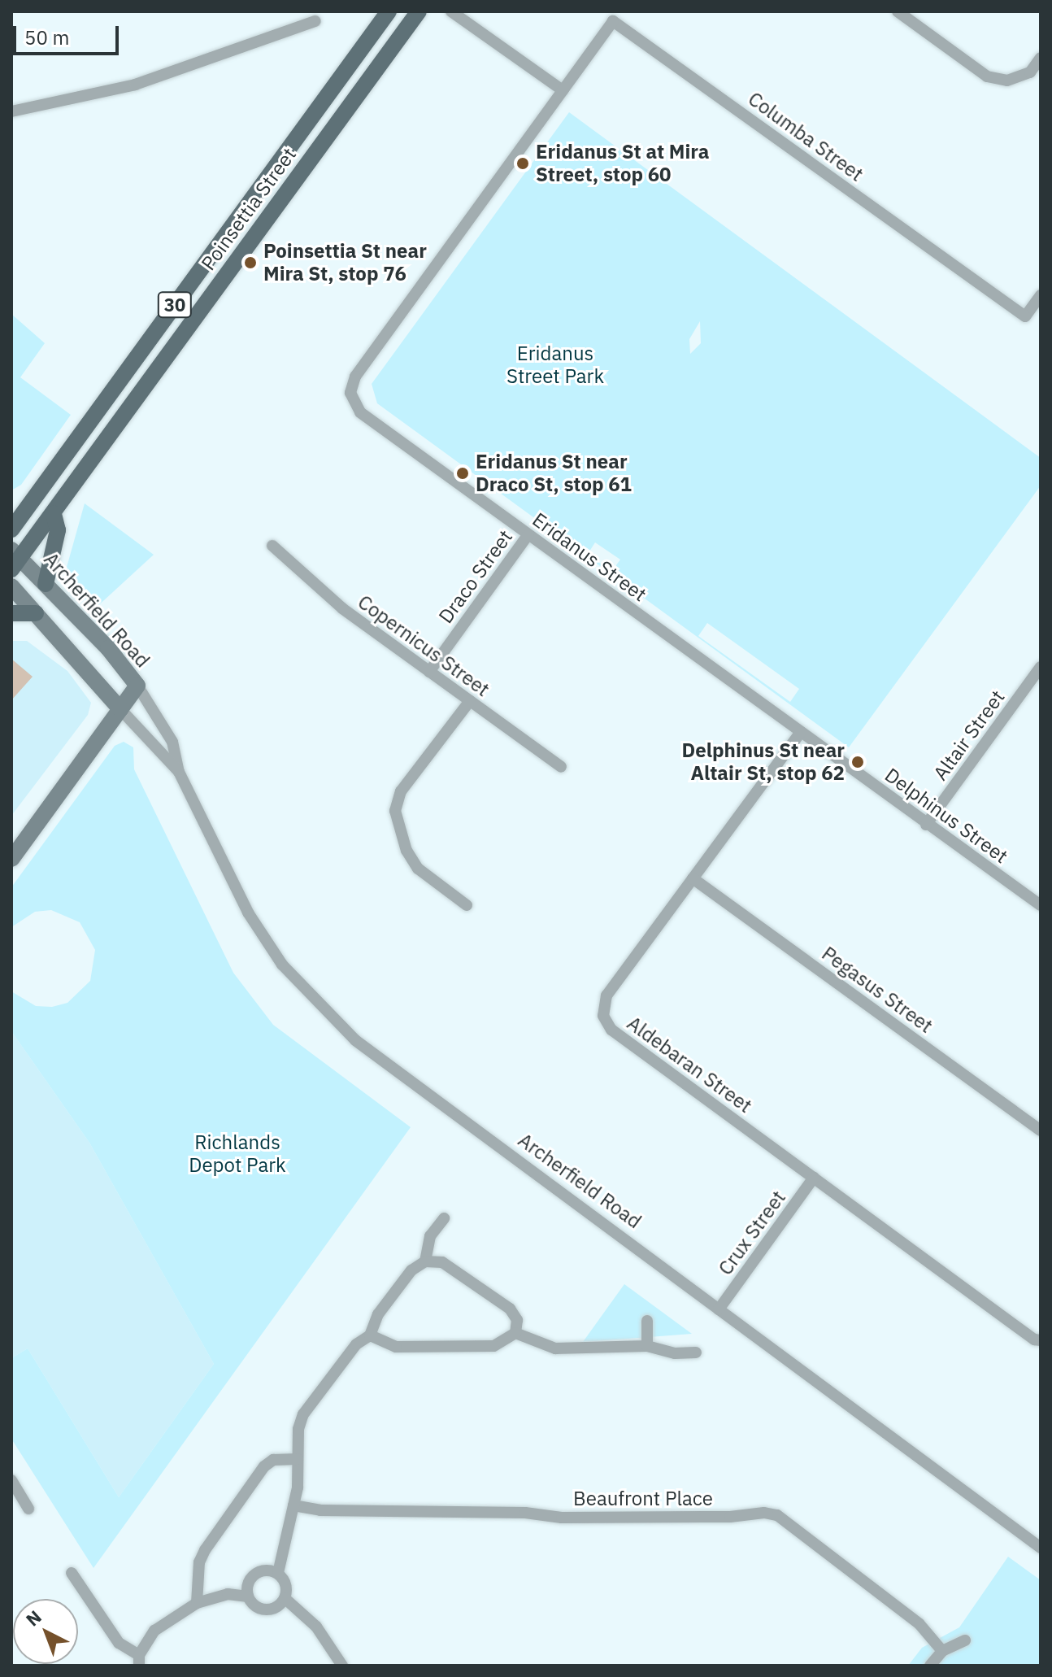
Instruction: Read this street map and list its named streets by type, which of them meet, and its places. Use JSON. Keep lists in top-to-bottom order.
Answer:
{
  "streets": {
    "main road": ["Poinsettia Street", "30"],
    "street": [
      "Columba Street",
      "Eridanus Street",
      "Draco Street",
      "Archerfield Road",
      "Copernicus Street",
      "Altair Street",
      "Delphinus Street",
      "Pegasus Street",
      "Aldebaran Street",
      "Crux Street",
      "Beaufront Place"
    ]
  },
  "crossings": [
    ["Columba Street", "Eridanus Street"],
    ["Poinsettia Street", "Archerfield Road"],
    ["Eridanus Street", "Draco Street"],
    ["Eridanus Street", "Delphinus Street"],
    ["Eridanus Street", "Aldebaran Street"],
    ["Draco Street", "Copernicus Street"],
    ["Archerfield Road", "Crux Street"],
    ["Altair Street", "Delphinus Street"],
    ["Delphinus Street", "Aldebaran Street"],
    ["Pegasus Street", "Aldebaran Street"],
    ["Aldebaran Street", "Crux Street"]
  ],
  "parks": ["Eridanus Street Park", "Richlands Depot Park"],
  "places": [
    "Eridanus St at Mira Street, stop 60",
    "Poinsettia St near Mira St, stop 76",
    "Eridanus St near Draco St, stop 61",
    "Delphinus St near Altair St, stop 62"
  ],
  "scale_bar": "50 m",
  "north": "top left"
}
